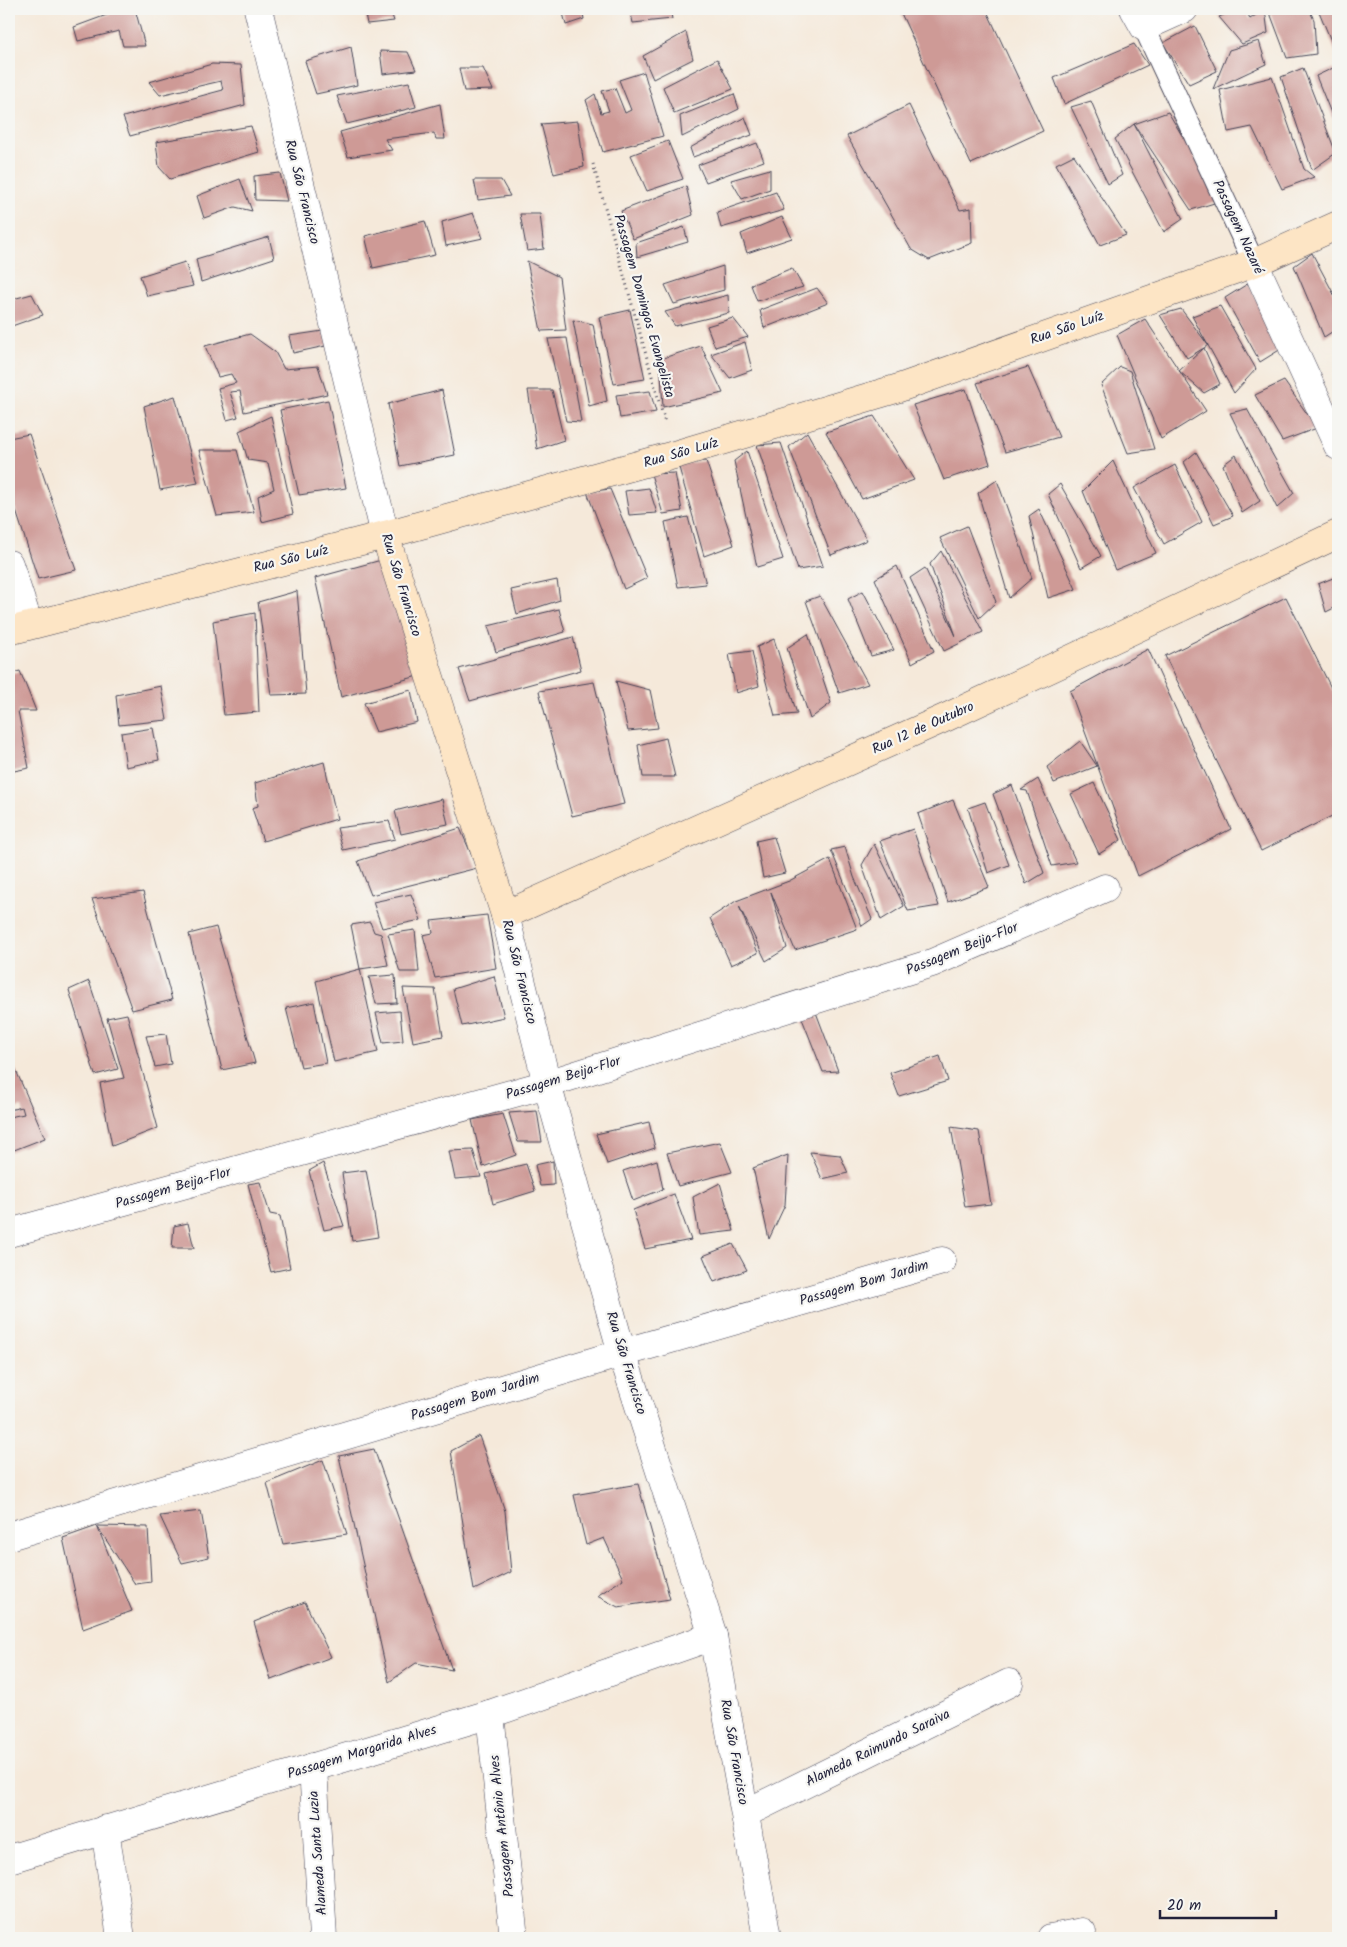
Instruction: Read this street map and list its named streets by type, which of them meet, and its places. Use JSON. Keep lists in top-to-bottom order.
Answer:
{
  "streets": {
    "main road": ["Rua São Francisco", "Rua São Luíz", "Rua 12 de Outubro"],
    "street": [
      "Passagem Nazaré",
      "Passagem Beija-Flor",
      "Passagem Bom Jardim",
      "Alameda Raimundo Saraiva",
      "Passagem Margarida Alves",
      "Passagem Antônio Alves",
      "Alameda Santa Luzia"
    ],
    "path": ["Passagem Domingos Evangelista"]
  },
  "crossings": [
    ["Rua São Francisco", "Rua São Luíz"],
    ["Rua São Francisco", "Rua 12 de Outubro"],
    ["Rua São Francisco", "Passagem Beija-Flor"],
    ["Rua São Francisco", "Passagem Bom Jardim"],
    ["Rua São Francisco", "Alameda Raimundo Saraiva"],
    ["Rua São Francisco", "Passagem Margarida Alves"],
    ["Passagem Nazaré", "Rua São Luíz"],
    ["Passagem Domingos Evangelista", "Rua São Luíz"],
    ["Passagem Margarida Alves", "Passagem Antônio Alves"],
    ["Passagem Margarida Alves", "Alameda Santa Luzia"]
  ],
  "scale_bar": "20 m"
}
